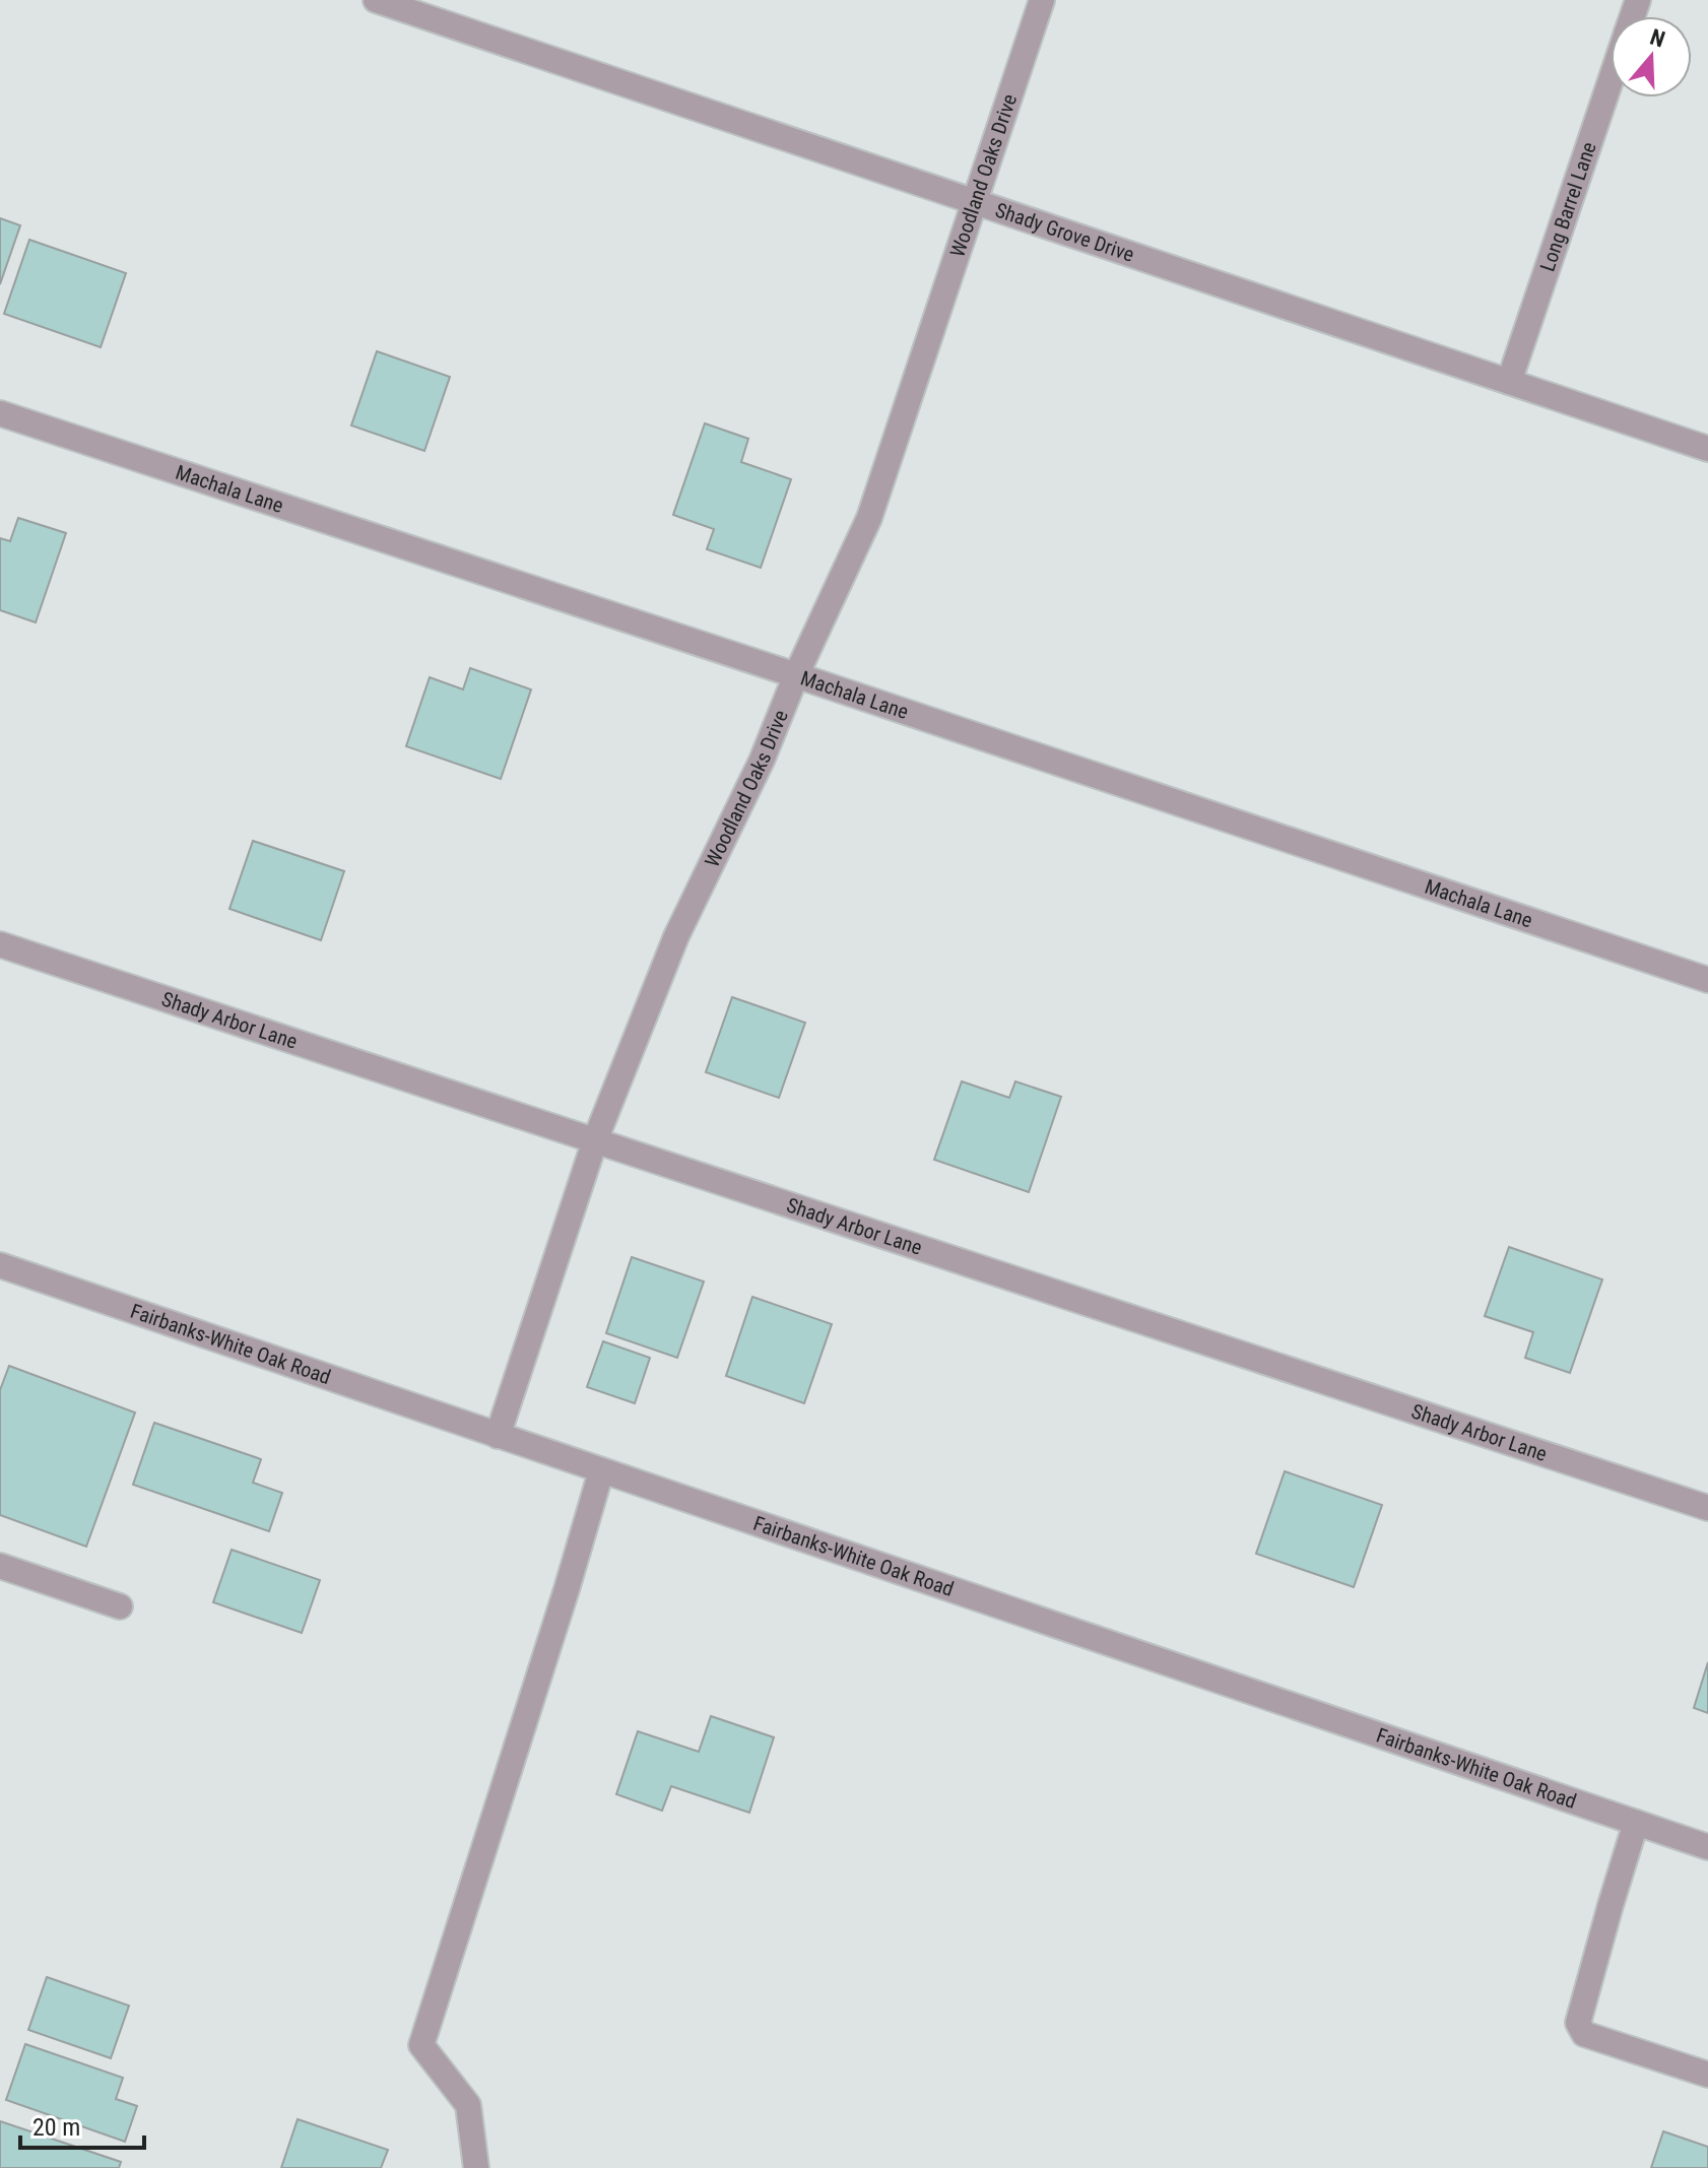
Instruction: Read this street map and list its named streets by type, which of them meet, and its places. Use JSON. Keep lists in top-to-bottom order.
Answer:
{
  "streets": {
    "street": [
      "Woodland Oaks Drive",
      "Long Barrel Lane",
      "Shady Grove Drive",
      "Machala Lane",
      "Shady Arbor Lane",
      "Fairbanks-White Oak Road"
    ]
  },
  "crossings": [
    ["Woodland Oaks Drive", "Shady Grove Drive"],
    ["Woodland Oaks Drive", "Machala Lane"],
    ["Woodland Oaks Drive", "Shady Arbor Lane"],
    ["Woodland Oaks Drive", "Fairbanks-White Oak Road"],
    ["Long Barrel Lane", "Shady Grove Drive"]
  ],
  "scale_bar": "20 m",
  "north": "top"
}
